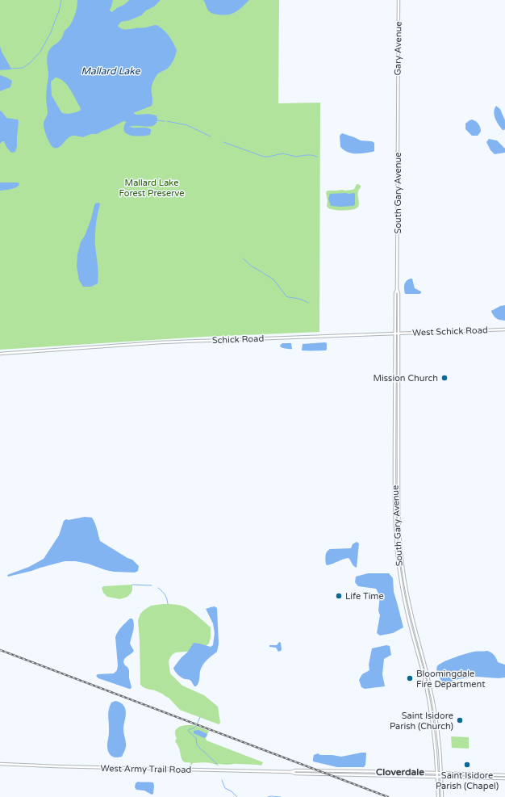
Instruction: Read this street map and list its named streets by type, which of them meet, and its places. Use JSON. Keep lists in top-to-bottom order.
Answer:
{
  "streets": {
    "main road": [
      "Gary Avenue",
      "South Gary Avenue",
      "West Schick Road",
      "Schick Road",
      "West Army Trail Road"
    ]
  },
  "crossings": [
    ["Gary Avenue", "South Gary Avenue"],
    ["South Gary Avenue", "West Schick Road"],
    ["South Gary Avenue", "Schick Road"],
    ["South Gary Avenue", "West Army Trail Road"],
    ["West Schick Road", "Schick Road"]
  ],
  "districts": ["Cloverdale"],
  "water": ["Mallard Lake"],
  "parks": ["Mallard Lake Forest Preserve"],
  "places": [
    "Mission Church",
    "Life Time",
    "Bloomingdale Fire Department",
    "Saint Isidore Parish (Church)",
    "Saint Isidore Parish (Chapel)"
  ]
}
